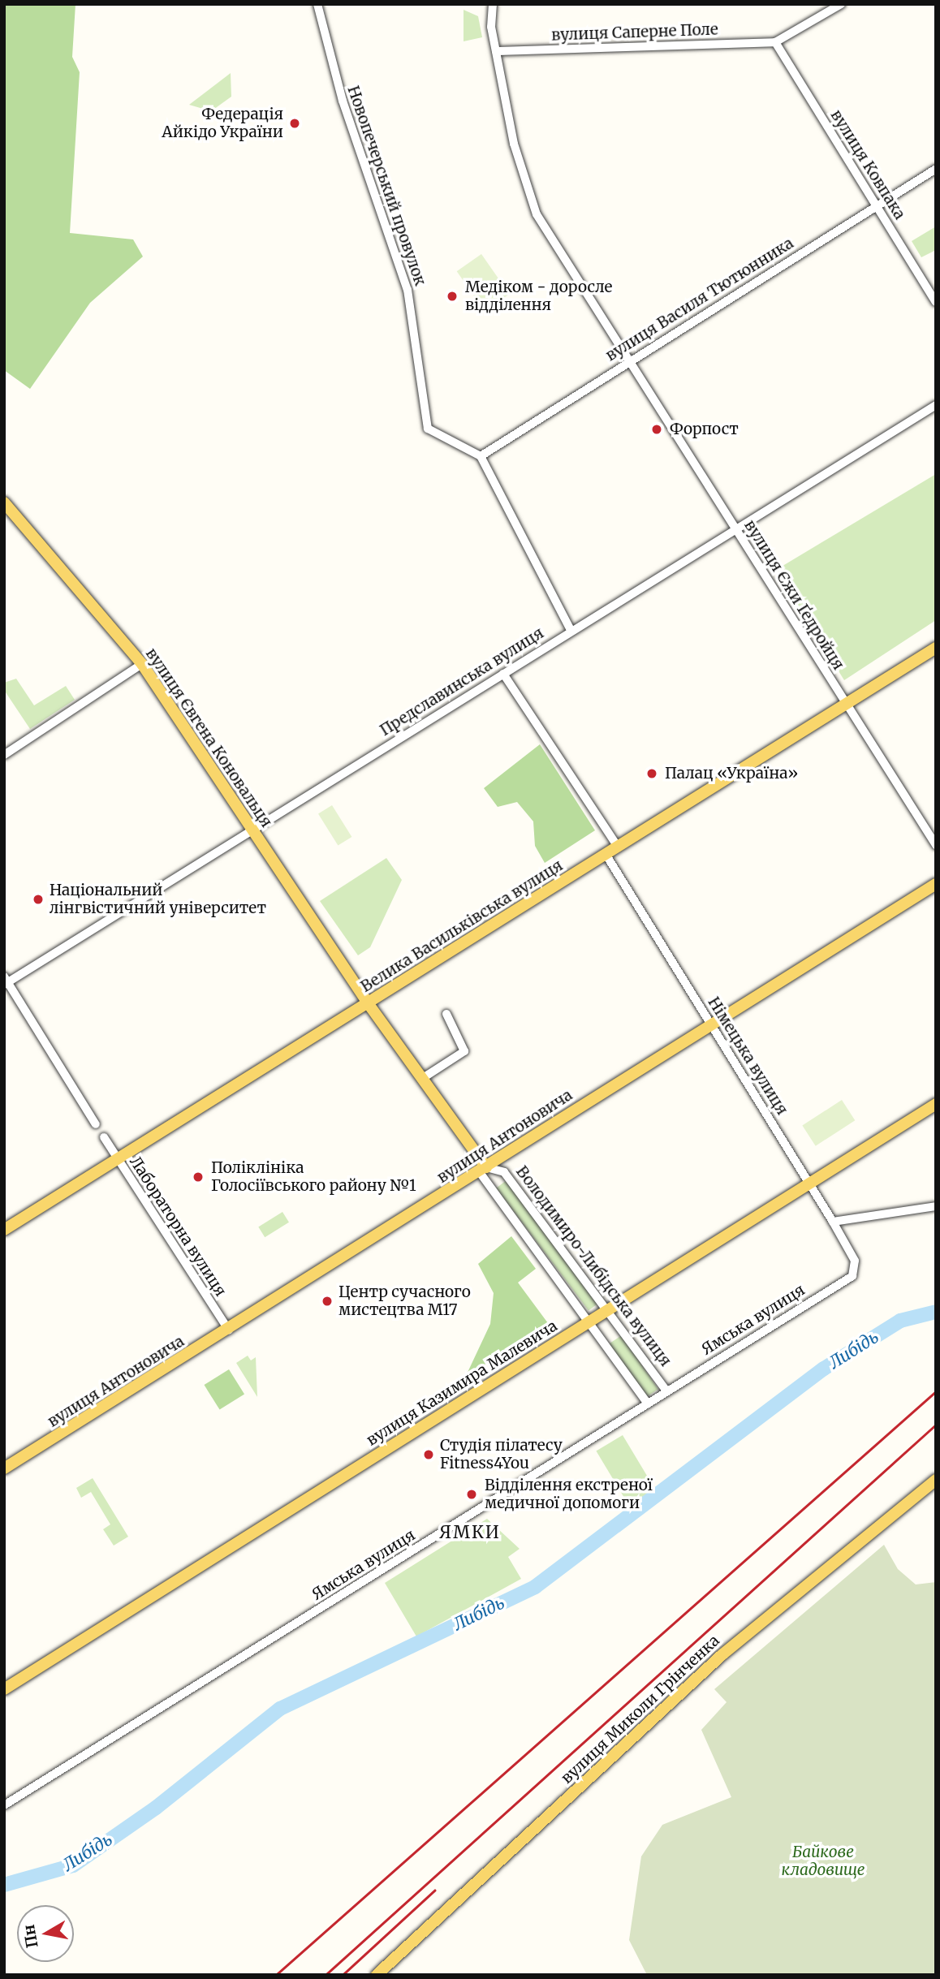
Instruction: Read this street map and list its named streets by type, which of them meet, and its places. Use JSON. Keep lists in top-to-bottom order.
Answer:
{
  "streets": {
    "main road": [
      "вулиця Євгена Коновальця",
      "Велика Васильківська вулиця",
      "вулиця Антоновича",
      "Володимиро-Либідська вулиця",
      "вулиця Казимира Малевича",
      "вулиця Миколи Грінченка"
    ],
    "street": [
      "вулиця Саперне Поле",
      "вулиця Ковпака",
      "Новопечерський провулок",
      "вулиця Василя Тютюнника",
      "вулиця Єжи Ґедройця",
      "Предславинська вулиця",
      "Німецька вулиця",
      "Лабораторна вулиця",
      "Ямська вулиця"
    ]
  },
  "crossings": [
    ["вулиця Саперне Поле", "вулиця Ковпака"],
    ["вулиця Саперне Поле", "вулиця Єжи Ґедройця"],
    ["вулиця Ковпака", "вулиця Василя Тютюнника"],
    ["Новопечерський провулок", "вулиця Василя Тютюнника"],
    ["вулиця Василя Тютюнника", "вулиця Єжи Ґедройця"],
    ["вулиця Єжи Ґедройця", "Предславинська вулиця"],
    ["вулиця Єжи Ґедройця", "Велика Васильківська вулиця"],
    ["Предславинська вулиця", "вулиця Євгена Коновальця"],
    ["вулиця Євгена Коновальця", "Велика Васильківська вулиця"],
    ["вулиця Євгена Коновальця", "Володимиро-Либідська вулиця"],
    ["Велика Васильківська вулиця", "Німецька вулиця"],
    ["Велика Васильківська вулиця", "Лабораторна вулиця"],
    ["Велика Васильківська вулиця", "Володимиро-Либідська вулиця"],
    ["Німецька вулиця", "вулиця Антоновича"],
    ["Німецька вулиця", "Ямська вулиця"],
    ["Німецька вулиця", "вулиця Казимира Малевича"],
    ["вулиця Антоновича", "Лабораторна вулиця"],
    ["вулиця Антоновича", "Володимиро-Либідська вулиця"],
    ["Володимиро-Либідська вулиця", "Ямська вулиця"],
    ["Володимиро-Либідська вулиця", "вулиця Казимира Малевича"]
  ],
  "districts": ["ЯМКИ"],
  "water": ["Либідь"],
  "parks": ["Байкове кладовище"],
  "places": [
    "Федерація Айкідо України",
    "Медіком - доросле відділення",
    "Форпост",
    "Палац «Україна»",
    "Національний лінгвістичний університет",
    "Поліклініка Голосіївського району №1",
    "Центр сучасного мистецтва M17",
    "Студія пілатесу Fitness4You",
    "Відділення екстреної медичної допомоги"
  ],
  "north": "left"
}
